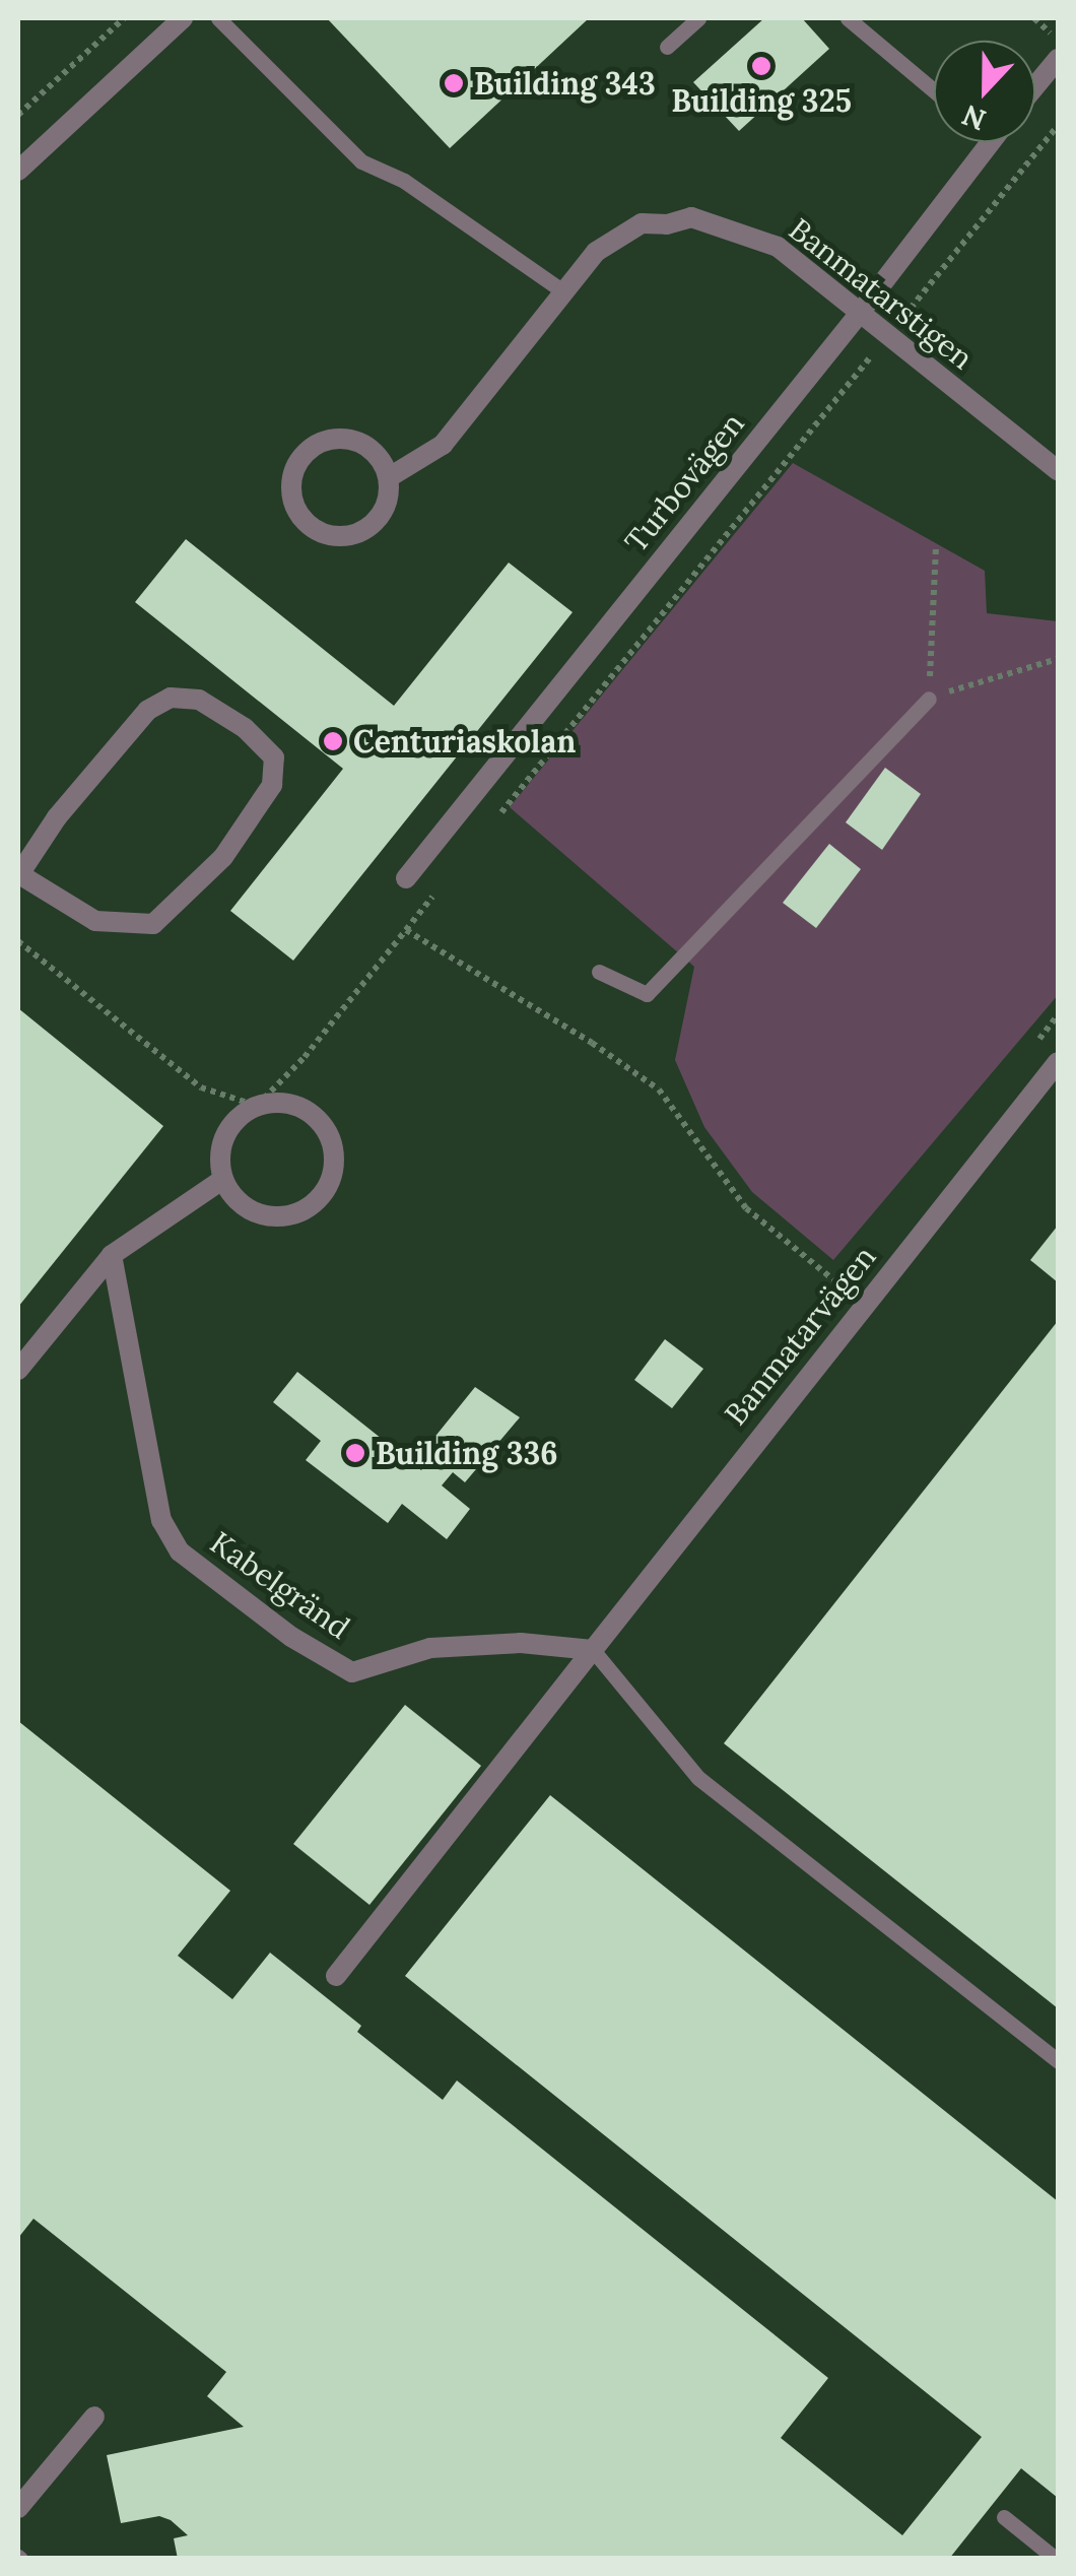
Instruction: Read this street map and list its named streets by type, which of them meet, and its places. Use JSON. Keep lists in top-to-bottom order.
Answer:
{
  "streets": {
    "street": [
      "Banmatarstigen",
      "Turbovägen",
      "Banmatarvägen",
      "Kabelgränd"
    ]
  },
  "crossings": [
    ["Banmatarstigen", "Turbovägen"],
    ["Banmatarvägen", "Kabelgränd"]
  ],
  "places": [
    "Building 325",
    "Building 343",
    "Centuriaskolan",
    "Building 336"
  ],
  "north": "bottom"
}
